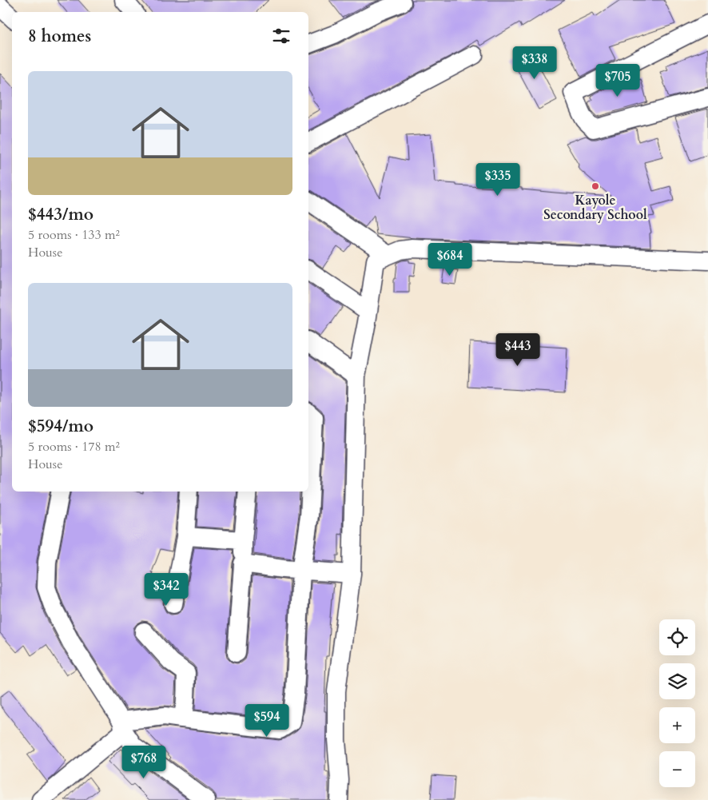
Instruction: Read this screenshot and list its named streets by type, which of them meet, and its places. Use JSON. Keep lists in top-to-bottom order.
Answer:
{
  "places": ["Kayole Secondary School"],
  "page": {
    "heading": "8 homes",
    "price": [
      "$338",
      "$705",
      "$335",
      "$684",
      "$443",
      "$342",
      "$594",
      "$768"
    ],
    "list": [
      {
        "name": "$443/mo",
        "note": "5 rooms · 133 m² · House"
      },
      {
        "name": "$594/mo",
        "note": "5 rooms · 178 m² · House"
      }
    ],
    "map_buttons": ["+", "−"]
  }
}
